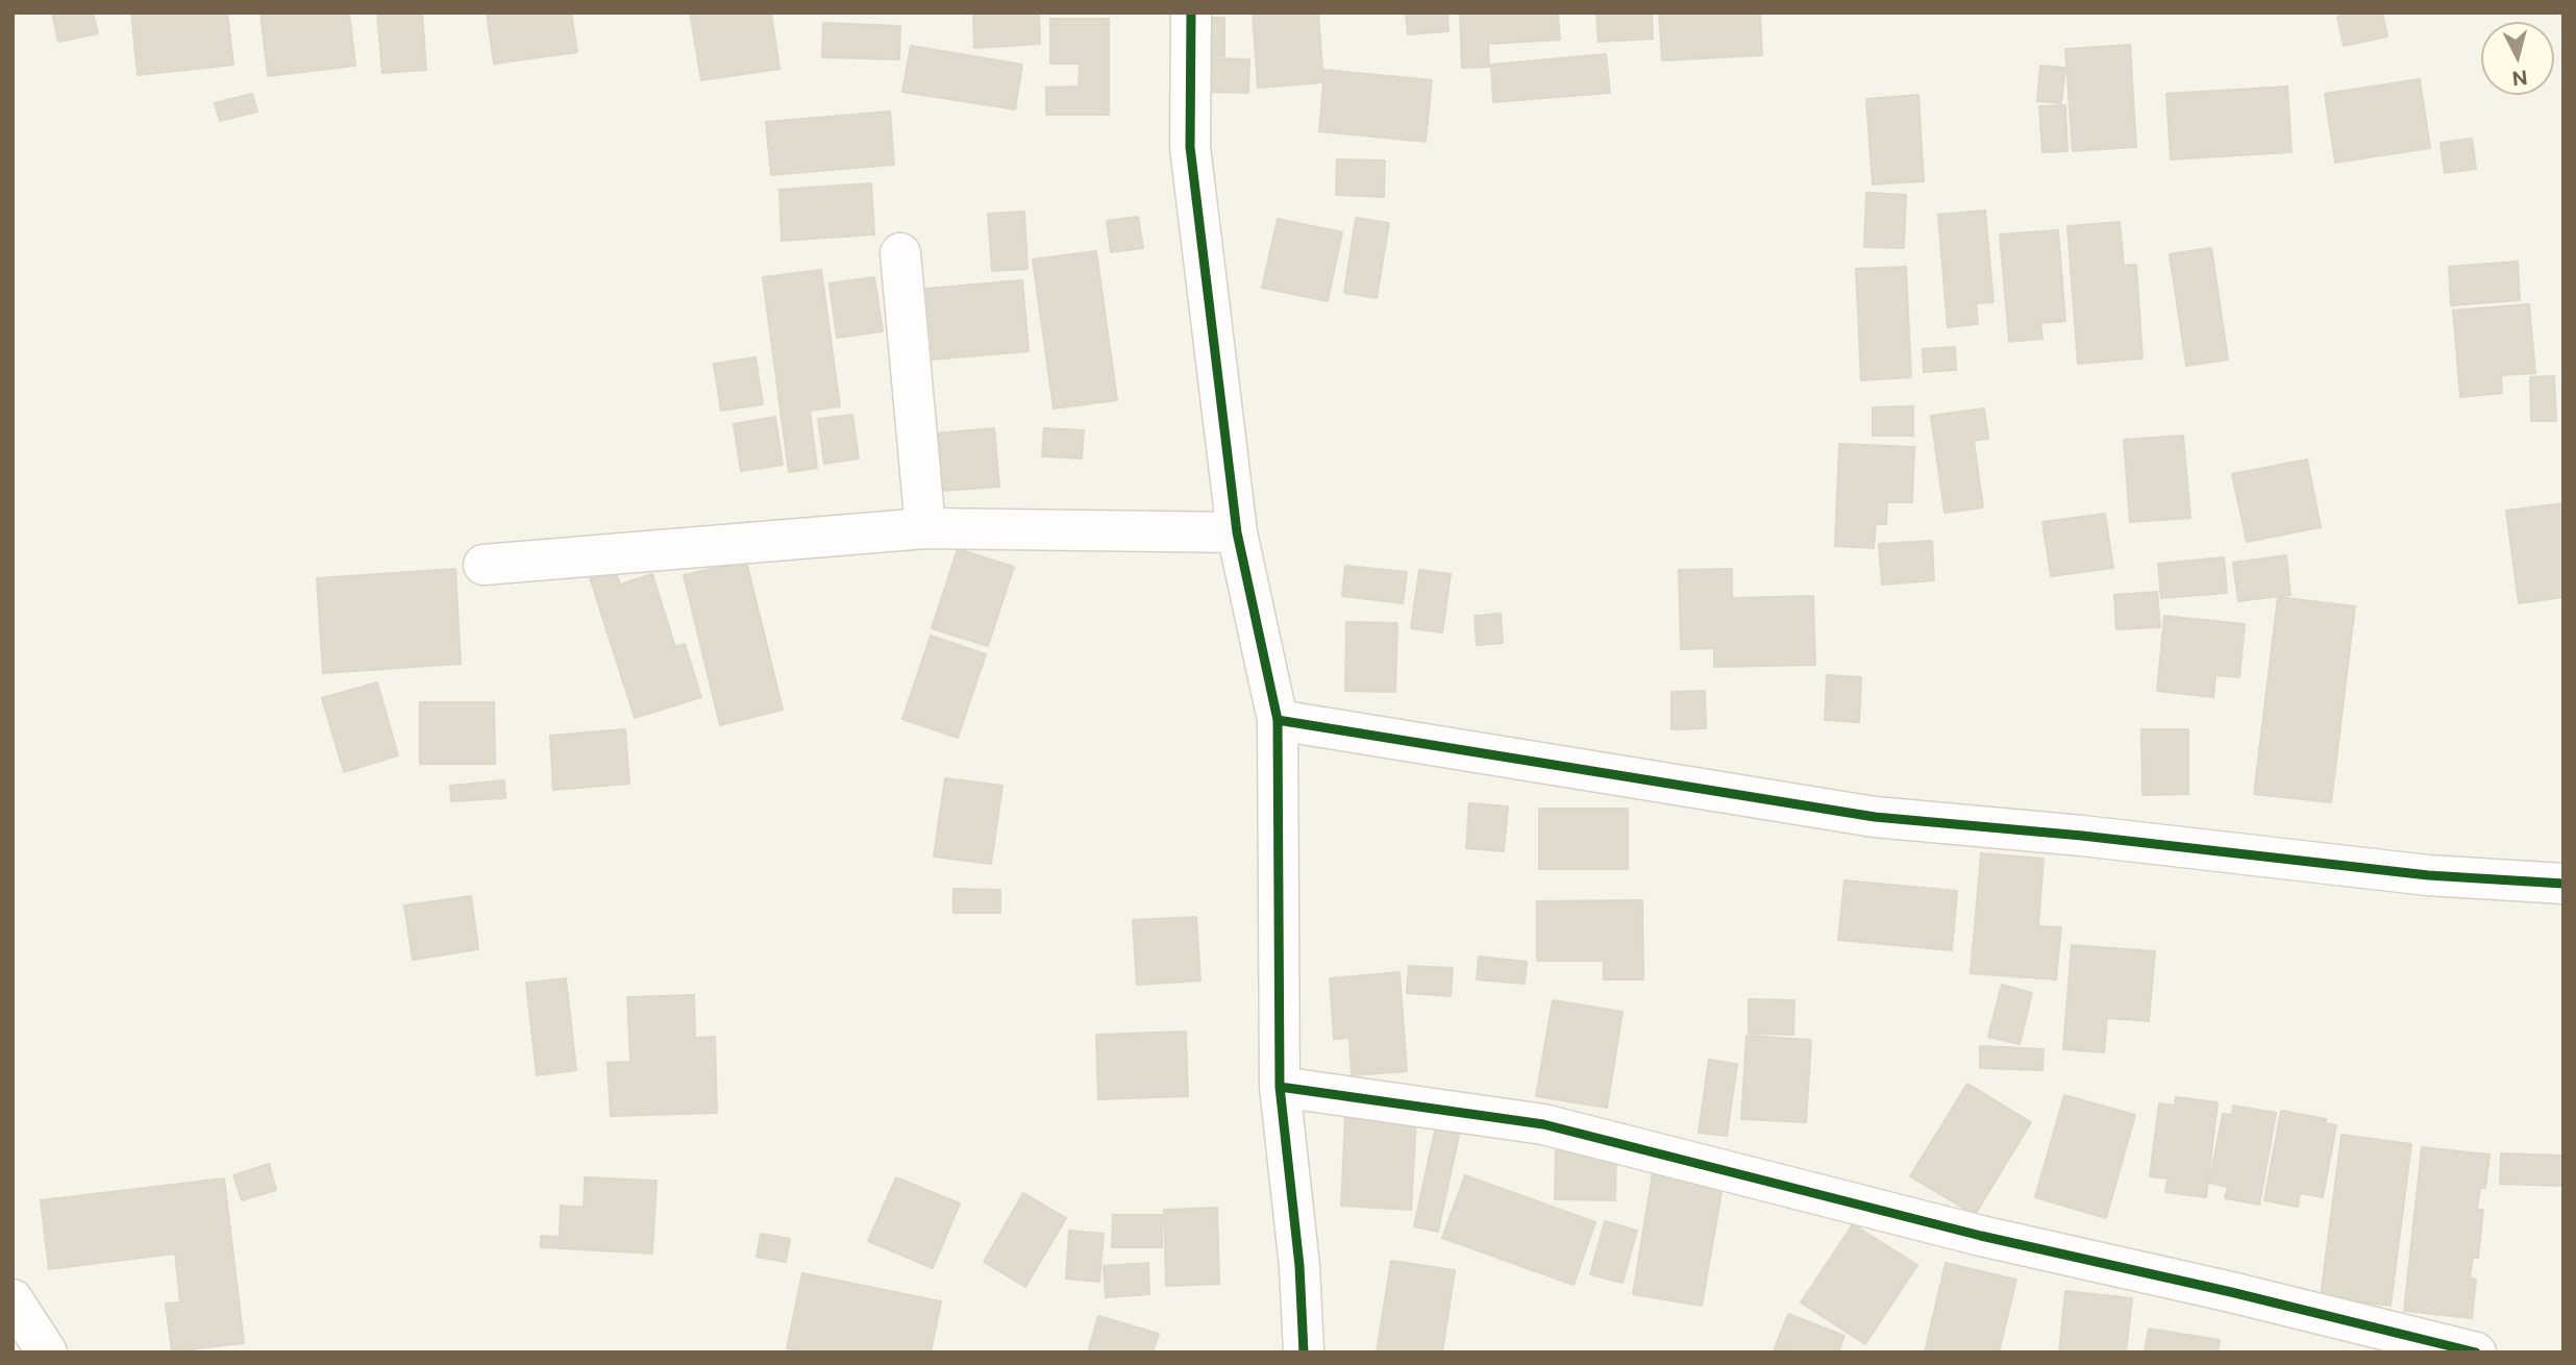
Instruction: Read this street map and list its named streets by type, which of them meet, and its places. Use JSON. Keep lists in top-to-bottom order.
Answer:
{
  "north": "bottom"
}
